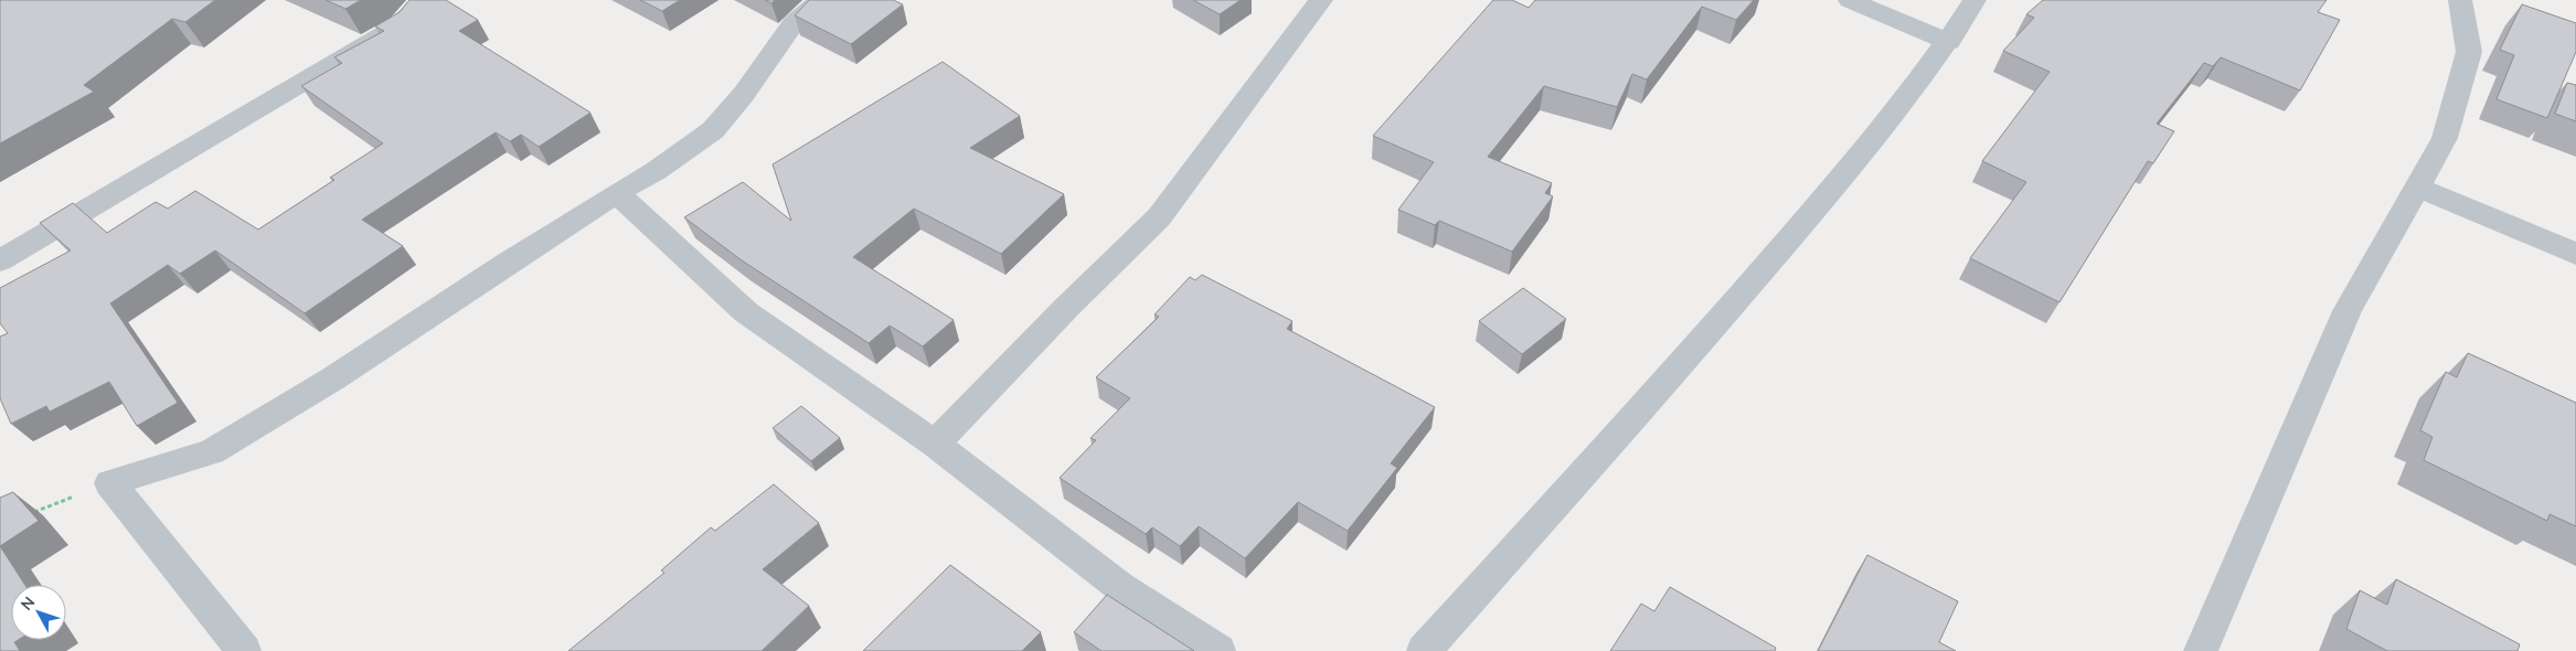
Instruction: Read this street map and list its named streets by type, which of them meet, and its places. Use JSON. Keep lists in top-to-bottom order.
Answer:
{
  "north": "top left"
}
